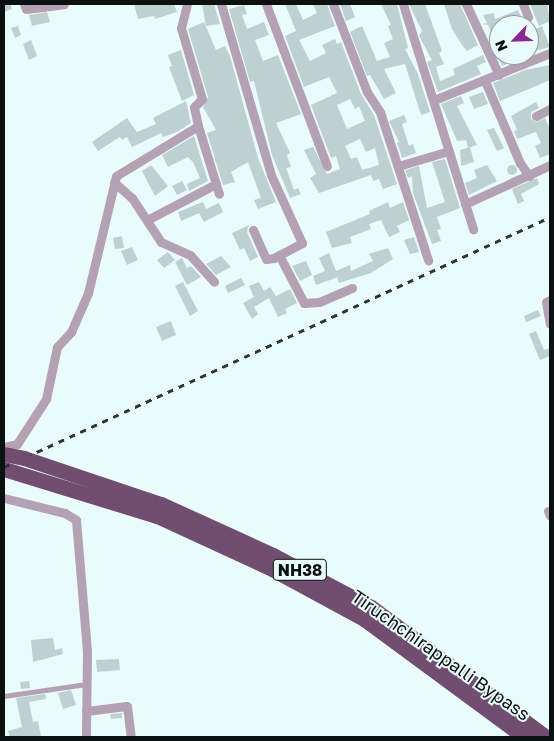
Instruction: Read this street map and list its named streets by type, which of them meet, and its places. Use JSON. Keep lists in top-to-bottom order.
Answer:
{
  "streets": {
    "highway": ["NH38", "Tiruchchirappalli Bypass"]
  },
  "north": "bottom left"
}
